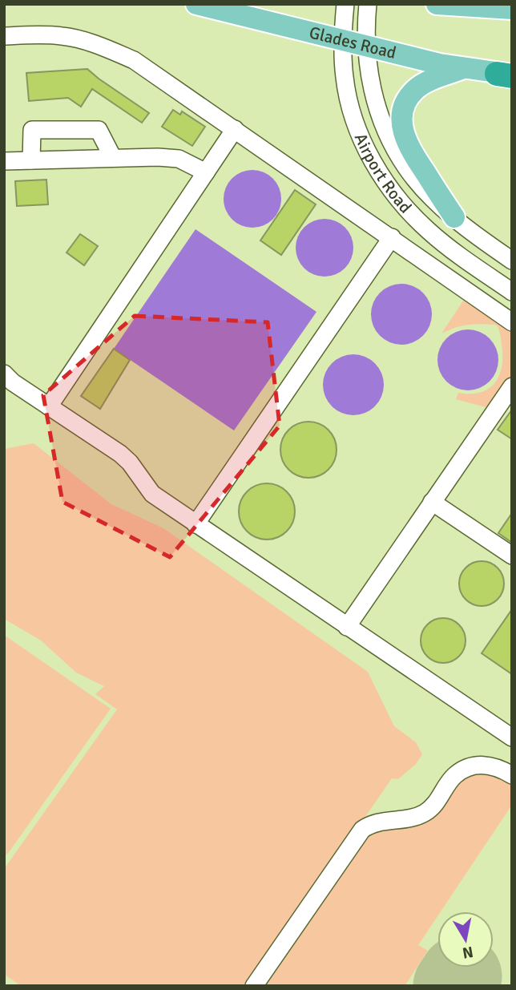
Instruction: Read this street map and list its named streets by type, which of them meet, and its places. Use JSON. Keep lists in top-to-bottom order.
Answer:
{
  "streets": {
    "main road": ["Glades Road"],
    "street": ["Airport Road"]
  },
  "crossings": [
    ["Glades Road", "Airport Road"]
  ],
  "north": "bottom"
}
